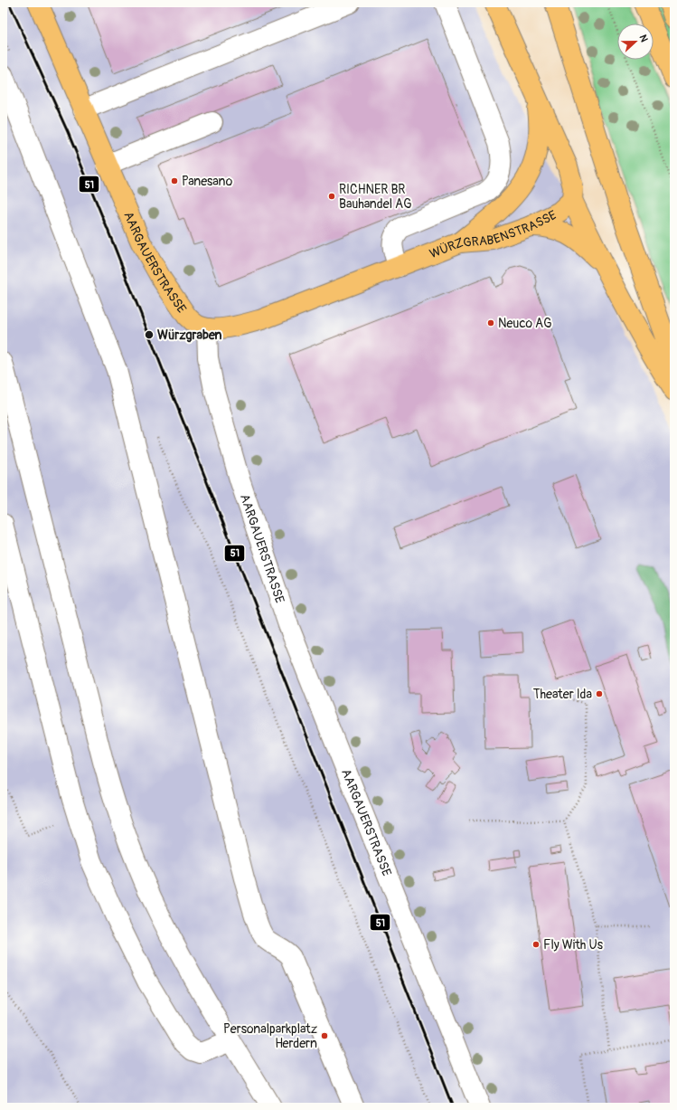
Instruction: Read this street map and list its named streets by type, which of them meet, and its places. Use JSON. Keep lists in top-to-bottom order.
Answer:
{
  "streets": {
    "main road": ["WÜRZGRABENSTRASSE", "AARGAUERSTRASSE"]
  },
  "crossings": [
    ["WÜRZGRABENSTRASSE", "AARGAUERSTRASSE"]
  ],
  "places": [
    "Panesano",
    "RICHNER BR Bauhandel AG",
    "Neuco AG",
    "Würzgraben",
    "Theater Ida",
    "Fly With Us",
    "Personalparkplatz Herdern"
  ],
  "lines": ["transit line 51"],
  "north": "right"
}
